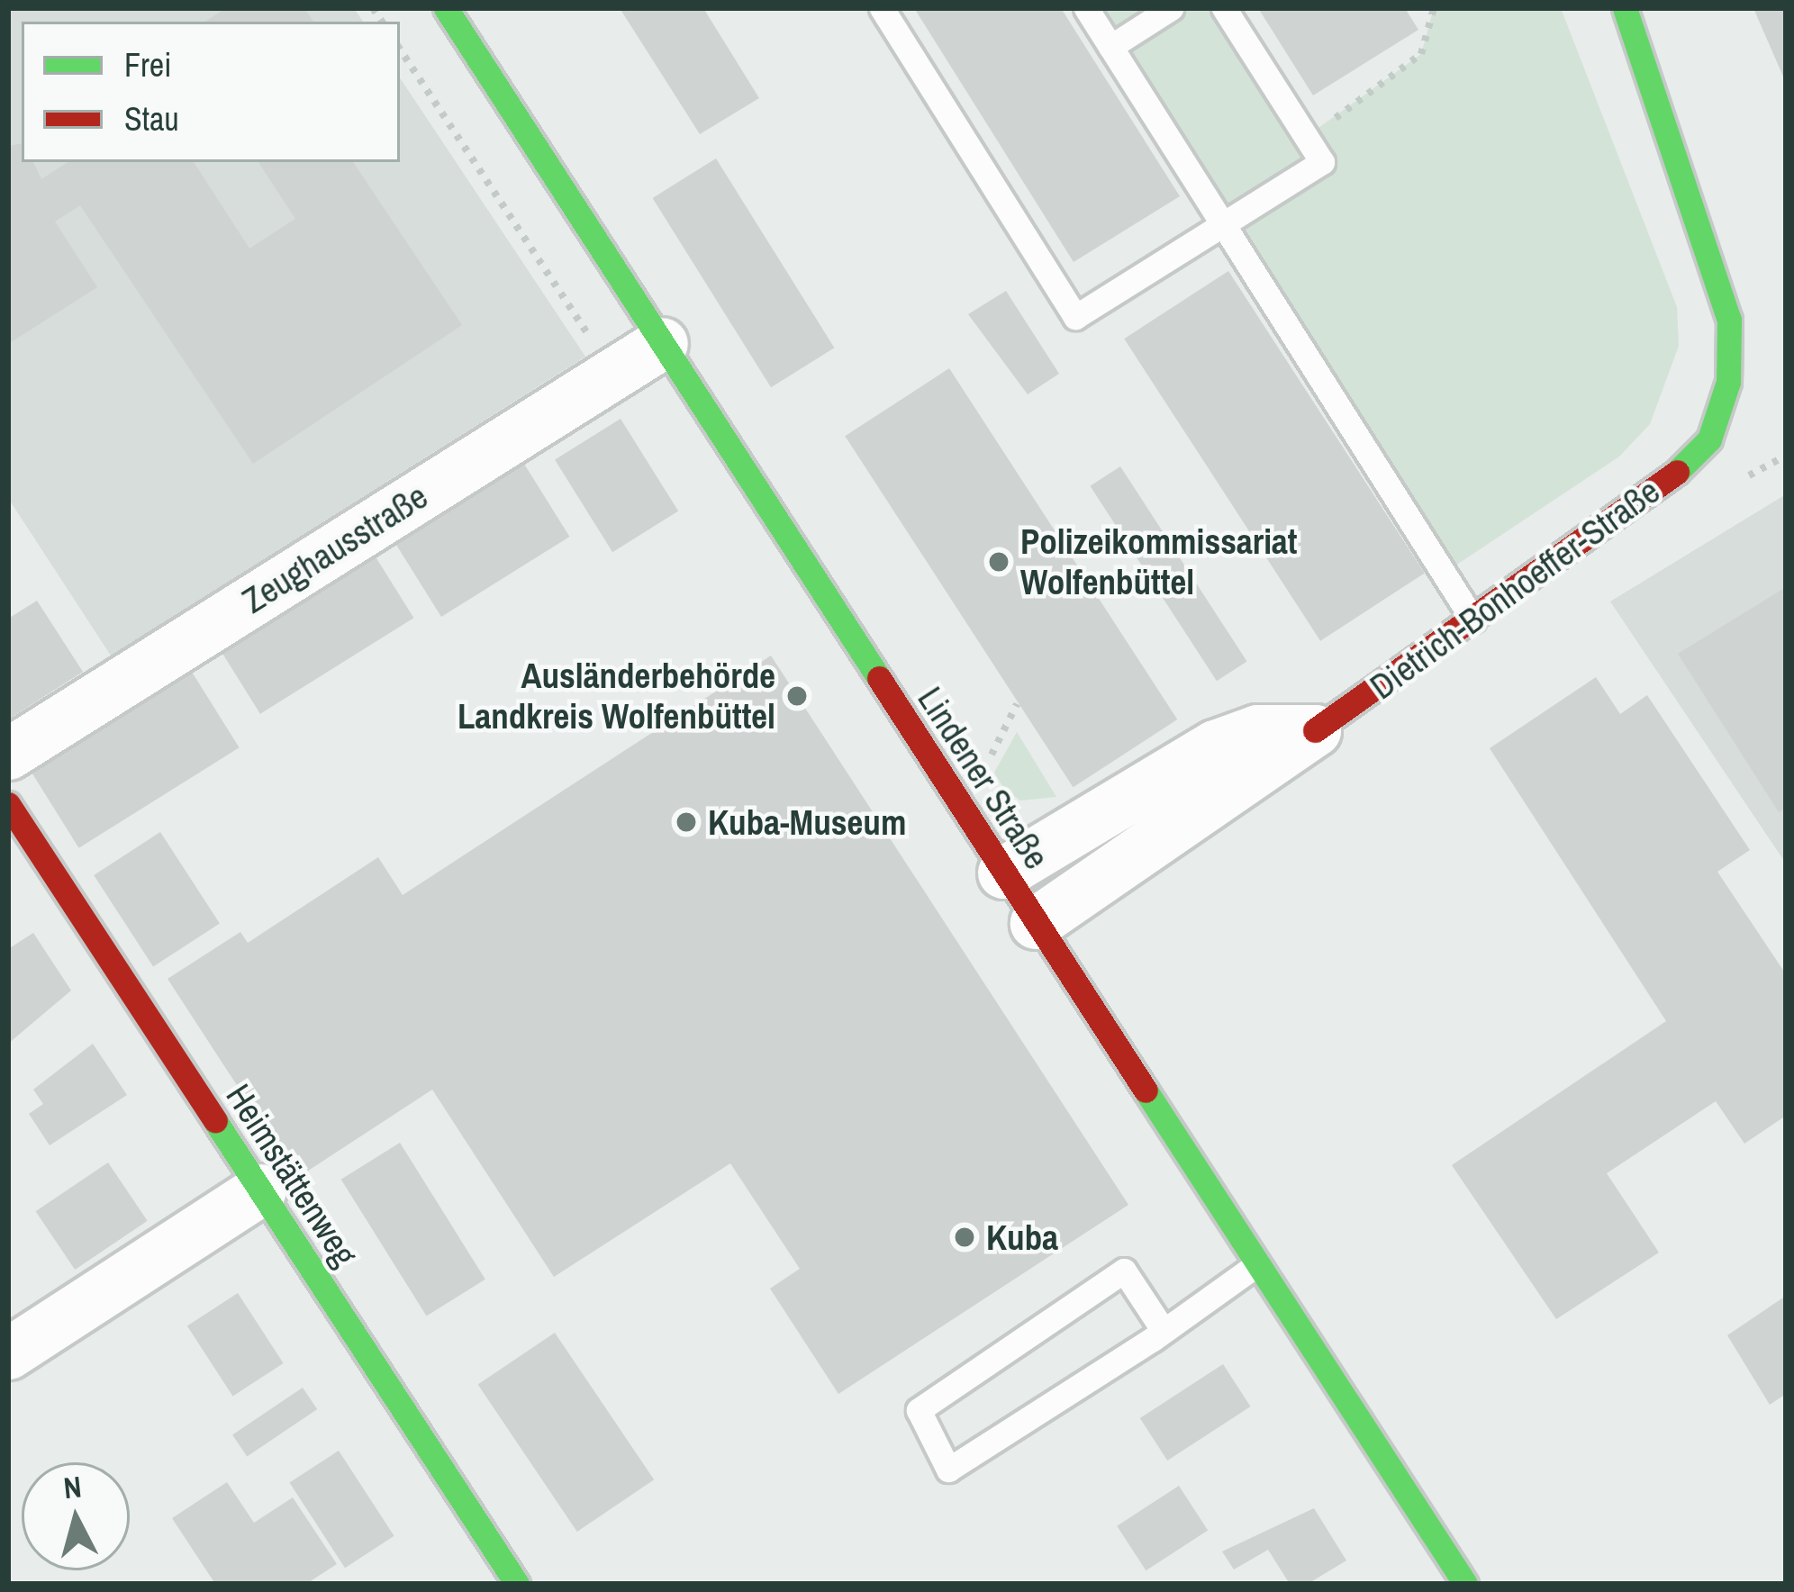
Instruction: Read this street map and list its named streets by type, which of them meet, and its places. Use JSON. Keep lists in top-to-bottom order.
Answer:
{
  "streets": {
    "main road": ["Dietrich-Bonhoeffer-Straße", "Lindener Straße", "Heimstättenweg"],
    "street": ["Zeughausstraße"]
  },
  "crossings": [
    ["Zeughausstraße", "Lindener Straße"],
    ["Dietrich-Bonhoeffer-Straße", "Lindener Straße"]
  ],
  "places": [
    "Polizeikommissariat Wolfenbüttel",
    "Ausländerbehörde Landkreis Wolfenbüttel",
    "Kuba-Museum",
    "Kuba"
  ],
  "legend": ["Frei", "Stau"],
  "north": "top"
}
